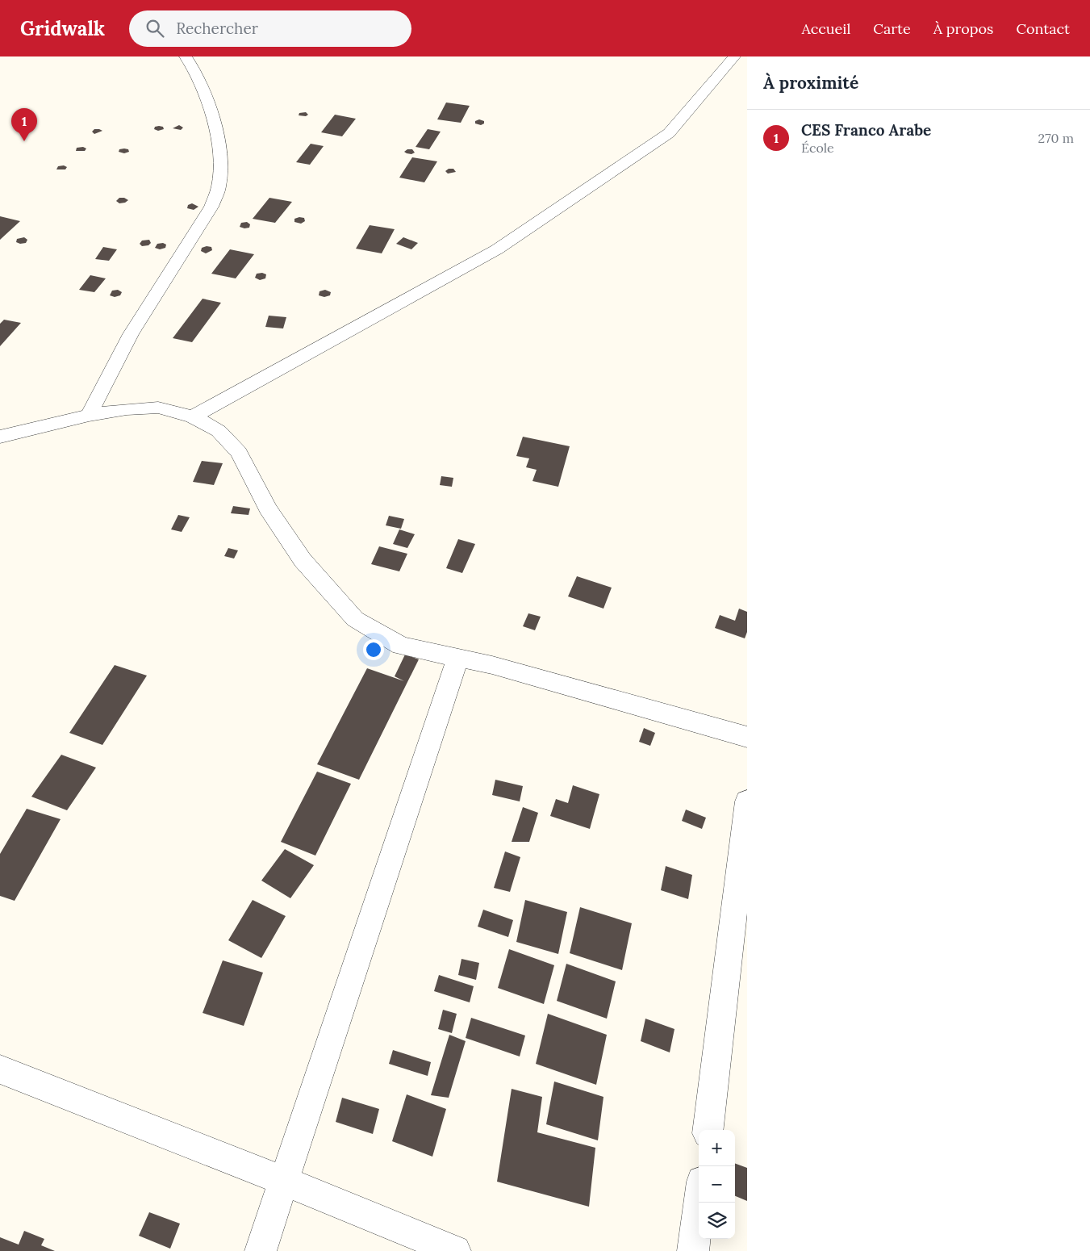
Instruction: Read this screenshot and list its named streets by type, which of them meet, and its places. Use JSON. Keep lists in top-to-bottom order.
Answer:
{
  "page": {
    "header": "Gridwalk",
    "search": "Rechercher",
    "nav": [
      "Accueil",
      "Carte",
      "À propos",
      "Contact"
    ],
    "heading": "À proximité",
    "pins": "1",
    "list": [
      {
        "mark": "1",
        "name": "CES Franco Arabe",
        "note": "École",
        "value": "270 m"
      }
    ],
    "map_buttons": ["+", "−"]
  }
}
